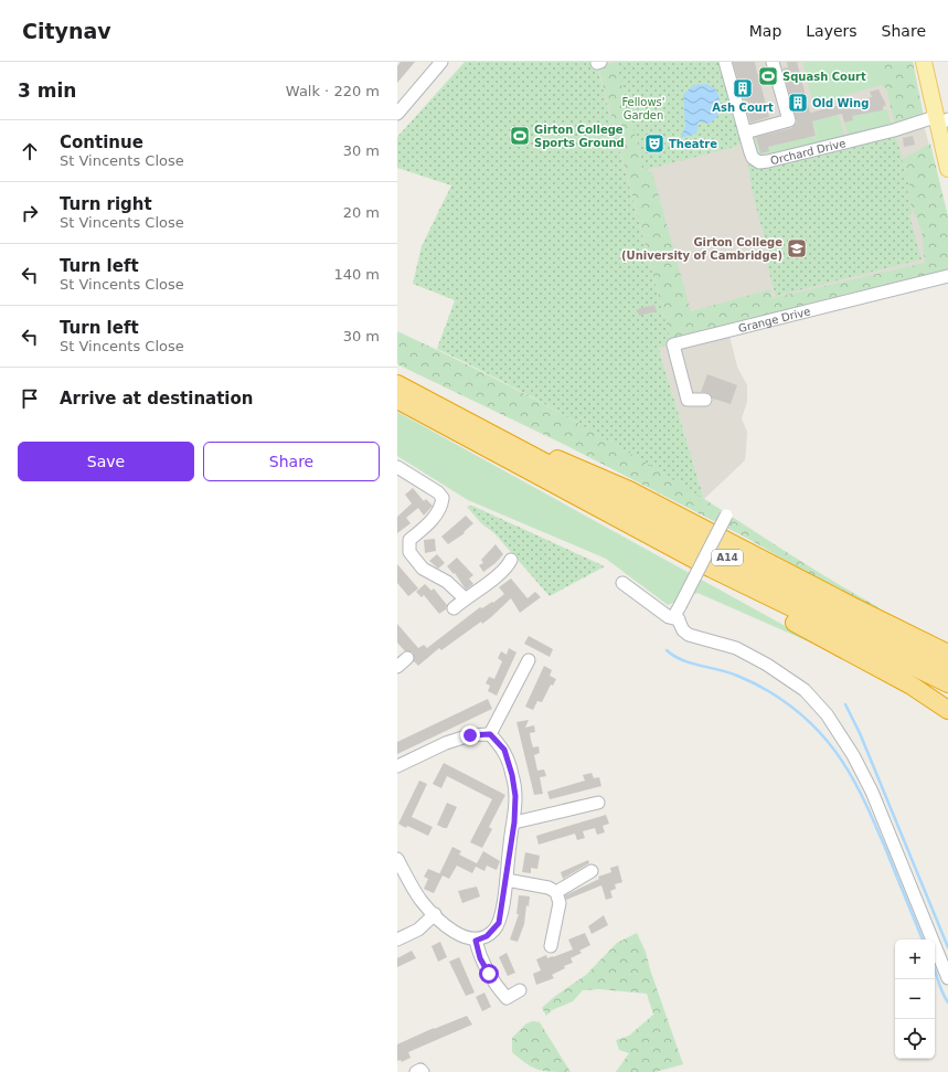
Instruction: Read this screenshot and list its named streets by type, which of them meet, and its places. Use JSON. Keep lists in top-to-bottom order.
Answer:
{
  "streets": {
    "highway": ["A14"],
    "street": ["Orchard Drive", "Grange Drive"]
  },
  "parks": ["Fellows' Garden"],
  "places": {
    "sports": ["Squash Court", "Girton College Sports Ground"],
    "building": ["Ash Court", "Old Wing"],
    "theatre": ["Theatre"],
    "school or university": ["Girton College (University of Cambridge)"]
  },
  "page": {
    "header": "Citynav",
    "nav": ["Map", "Layers", "Share"],
    "heading": ["3 min", "Walk · 220 m"],
    "list": [
      ["Continue", "St Vincents Close", "30 m"],
      ["Turn right", "St Vincents Close", "20 m"],
      ["Turn left", "St Vincents Close", "140 m"],
      ["Turn left", "St Vincents Close", "30 m"],
      "Arrive at destination"
    ],
    "buttons": ["Save", "Share"],
    "map_buttons": ["+", "−"]
  }
}
